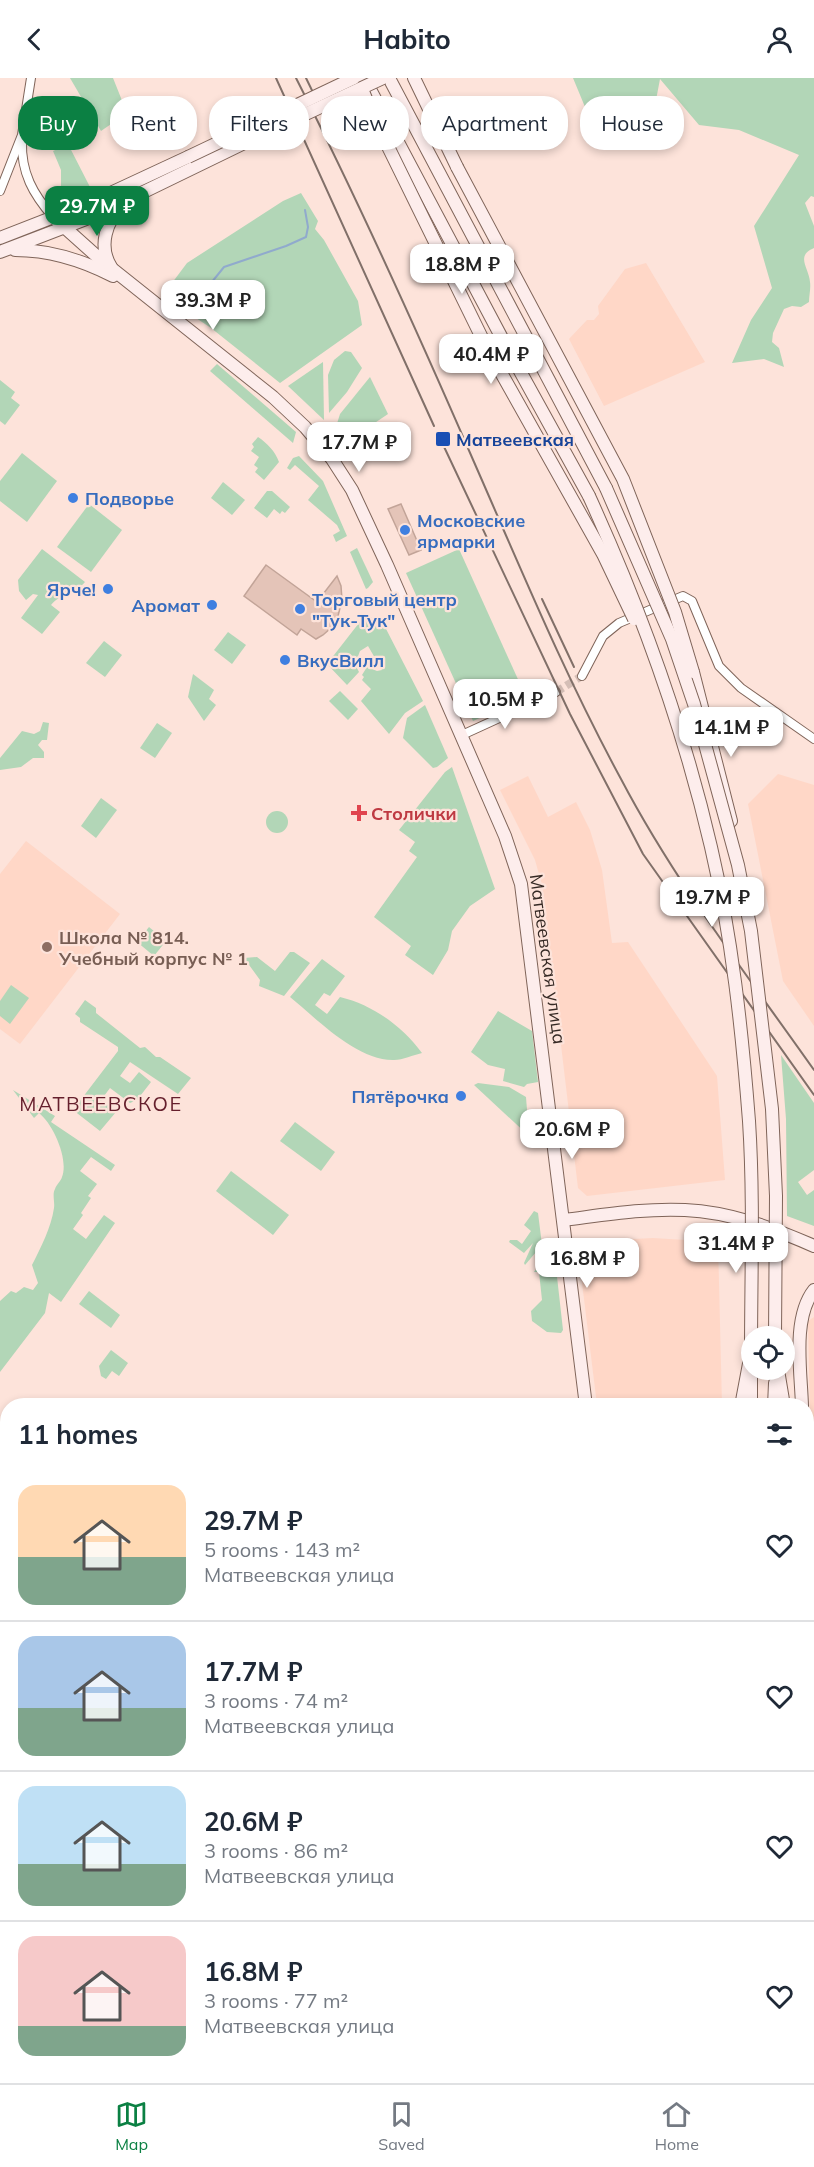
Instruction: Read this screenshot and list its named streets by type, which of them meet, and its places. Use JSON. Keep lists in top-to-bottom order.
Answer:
{
  "streets": {
    "main road": ["Матвеевская улица"]
  },
  "districts": ["МАТВЕЕВСКОЕ"],
  "places": {
    "transit": ["Матвеевская"],
    "other": [
      "Подворье",
      "Московские ярмарки",
      "Ярче!",
      "Аромат",
      "Торговый центр \"Тук-Тук\"",
      "ВкусВилл",
      "Школа № 814. Учебный корпус № 1",
      "Пятёрочка"
    ],
    "health": ["Столички"]
  },
  "page": {
    "header": "Habito",
    "chip": [
      "Buy",
      "Rent",
      "Filters",
      "New",
      "Apartment",
      "House"
    ],
    "price": [
      "29.7M ₽",
      "18.8M ₽",
      "39.3M ₽",
      "40.4M ₽",
      "17.7M ₽",
      "10.5M ₽",
      "14.1M ₽",
      "19.7M ₽",
      "20.6M ₽",
      "31.4M ₽",
      "16.8M ₽"
    ],
    "heading": "11 homes",
    "list": [
      {
        "name": "29.7M ₽",
        "note": "5 rooms · 143 m² · Матвеевская улица"
      },
      {
        "name": "17.7M ₽",
        "note": "3 rooms · 74 m² · Матвеевская улица"
      },
      {
        "name": "20.6M ₽",
        "note": "3 rooms · 86 m² · Матвеевская улица"
      },
      {
        "name": "16.8M ₽",
        "note": "3 rooms · 77 m² · Матвеевская улица"
      }
    ],
    "tabs": ["Map", "Saved", "Home"]
  }
}
